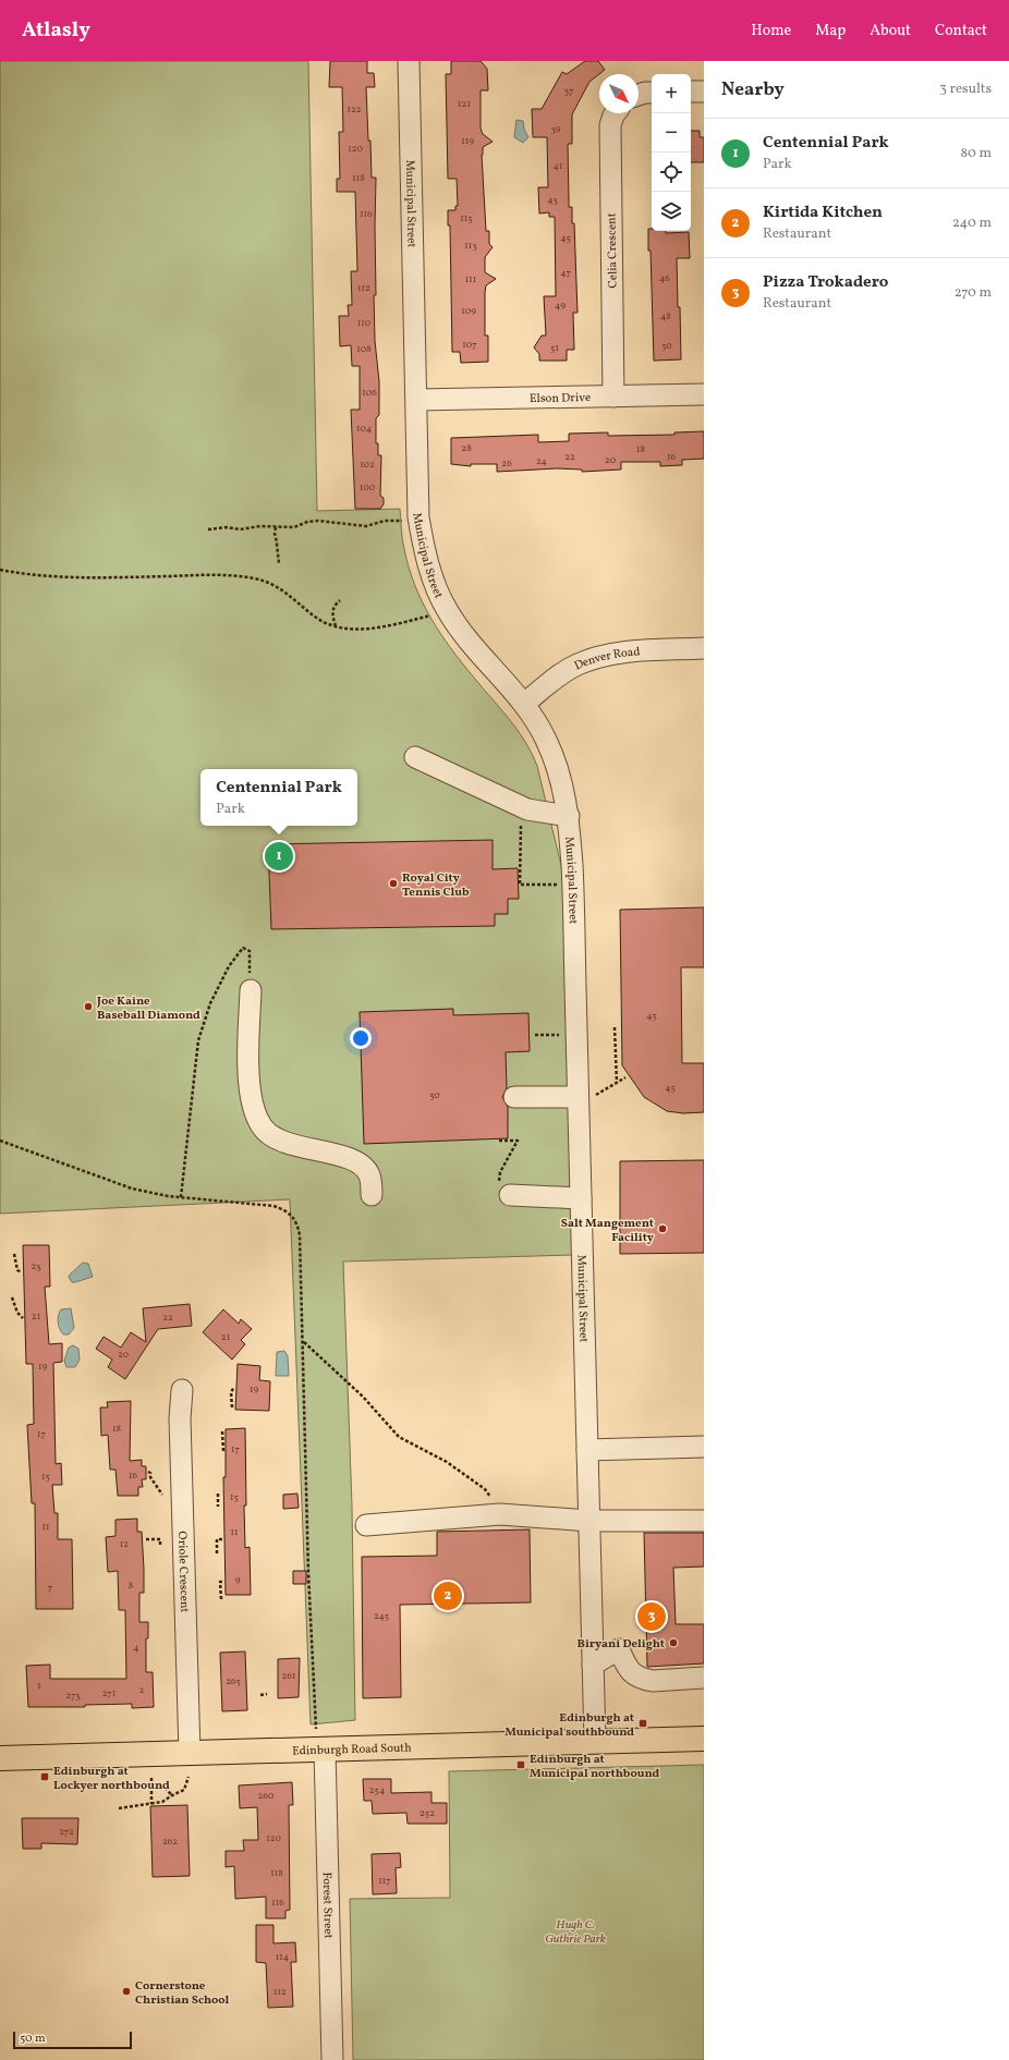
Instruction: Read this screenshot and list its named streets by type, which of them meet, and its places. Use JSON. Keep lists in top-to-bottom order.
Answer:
{
  "streets": {
    "main road": ["Edinburgh Road South"],
    "street": [
      "Municipal Street",
      "Celia Crescent",
      "Elson Drive",
      "Denver Road",
      "Oriole Crescent",
      "Forest Street"
    ]
  },
  "crossings": [
    ["Municipal Street", "Elson Drive"],
    ["Municipal Street", "Denver Road"],
    ["Municipal Street", "Edinburgh Road South"],
    ["Celia Crescent", "Elson Drive"],
    ["Oriole Crescent", "Edinburgh Road South"],
    ["Edinburgh Road South", "Forest Street"]
  ],
  "parks": ["Hugh C. Guthrie Park"],
  "places": {
    "other": [
      "Royal City Tennis Club",
      "Joe Kaine Baseball Diamond",
      "Salt Mangement Facility",
      "Biryani Delight",
      "Cornerstone Christian School"
    ],
    "transit": ["Edinburgh at Municipal southbound", "Edinburgh at Municipal northbound", "Edinburgh at Lockyer northbound"]
  },
  "house_numbers": [
    "37",
    "121",
    "122",
    "39",
    "119",
    "120",
    "41",
    "118",
    "43",
    "116",
    "115",
    "45",
    "113",
    "47",
    "46",
    "111",
    "112",
    "49",
    "109",
    "48",
    "110",
    "107",
    "50",
    "51",
    "108",
    "106",
    "104",
    "28",
    "18",
    "22",
    "16",
    "20",
    "24",
    "26",
    "102",
    "100",
    "45",
    "45",
    "50",
    "23",
    "21",
    "22",
    "21",
    "20",
    "19",
    "19",
    "18",
    "17",
    "17",
    "16",
    "15",
    "15",
    "11",
    "11",
    "12",
    "9",
    "8",
    "7",
    "245",
    "4",
    "261",
    "265",
    "1",
    "2",
    "271",
    "273",
    "254",
    "260",
    "252",
    "272",
    "120",
    "262",
    "118",
    "117",
    "116",
    "114",
    "112"
  ],
  "scale_bar": "50 m",
  "north": "bottom right",
  "page": {
    "header": "Atlasly",
    "nav": [
      "Home",
      "Map",
      "About",
      "Contact"
    ],
    "heading": ["Nearby", "3 results"],
    "map_buttons": ["+", "−"],
    "list": [
      {
        "mark": "1",
        "name": "Centennial Park",
        "note": "Park",
        "value": "80 m"
      },
      {
        "mark": "2",
        "name": "Kirtida Kitchen",
        "note": "Restaurant",
        "value": "240 m"
      },
      {
        "mark": "3",
        "name": "Pizza Trokadero",
        "note": "Restaurant",
        "value": "270 m"
      }
    ],
    "popup": ["Centennial Park", "Park"],
    "pins": ["1", "2", "3"],
    "scale": "50 m"
  }
}
